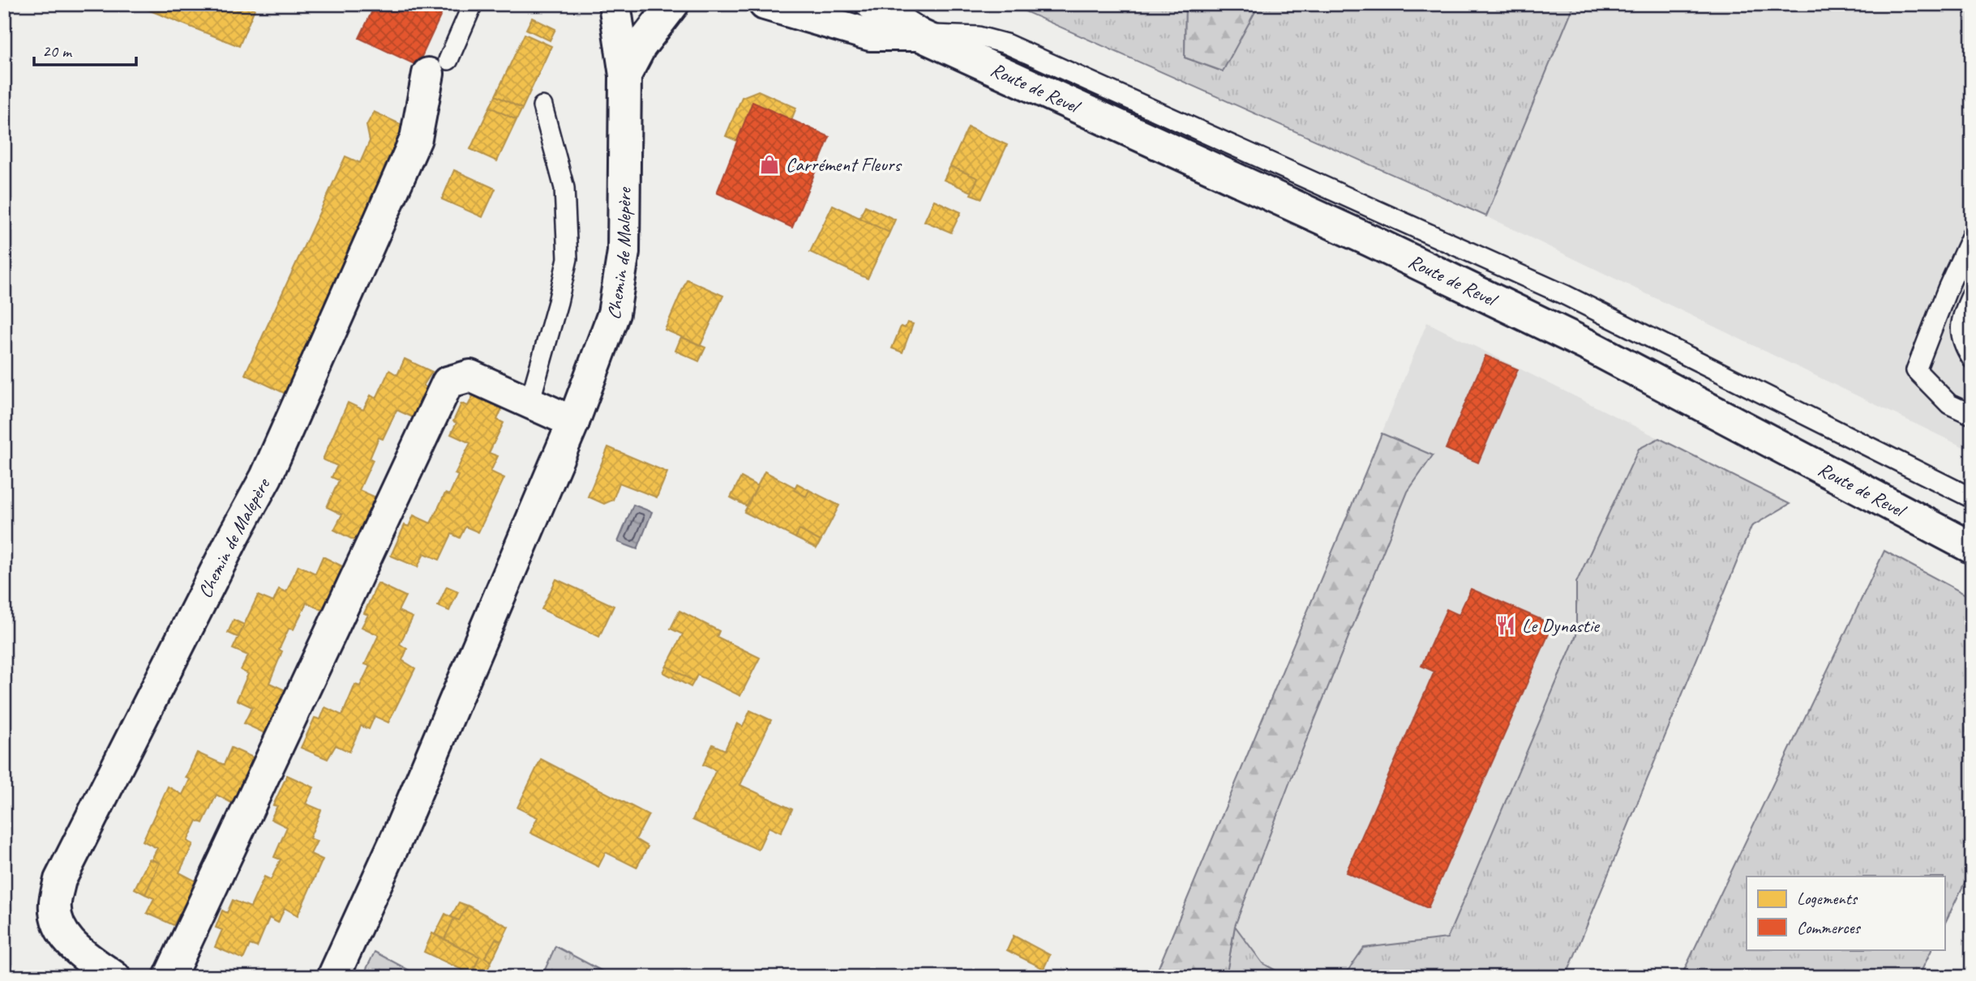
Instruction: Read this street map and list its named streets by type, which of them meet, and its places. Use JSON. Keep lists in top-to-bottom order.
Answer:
{
  "streets": {
    "street": ["Route de Revel", "Chemin de Malepère"]
  },
  "places": {
    "shop": ["Carrément Fleurs"],
    "restaurant": ["Le Dynastie"]
  },
  "legend": ["Logements", "Commerces"],
  "scale_bar": "20 m"
}
